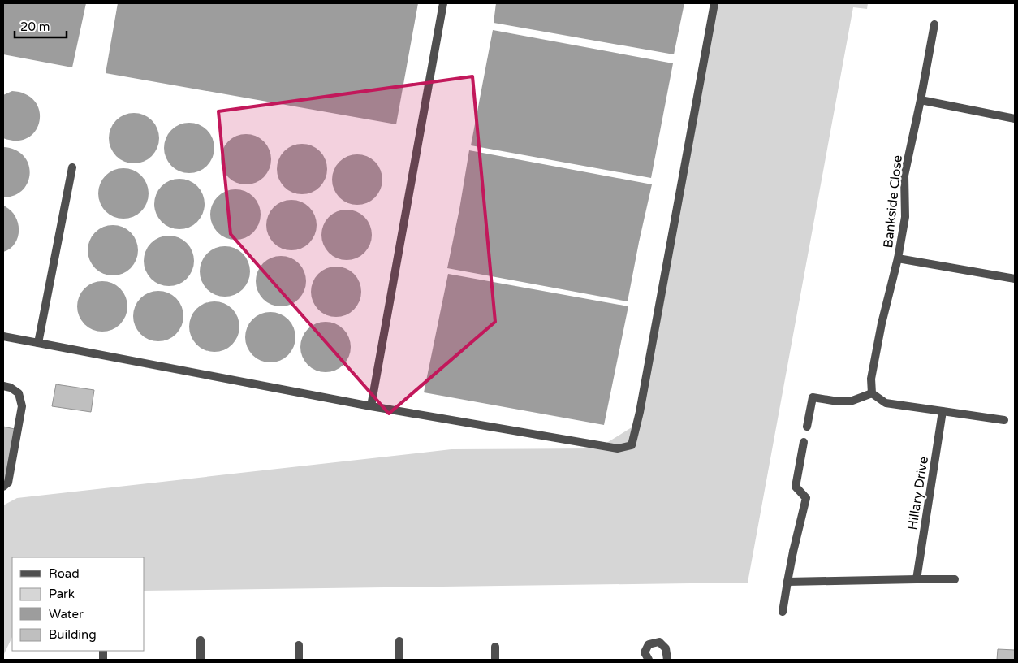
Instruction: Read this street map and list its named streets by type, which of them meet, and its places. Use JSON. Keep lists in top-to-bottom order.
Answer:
{
  "streets": {
    "street": ["Bankside Close", "Hillary Drive"]
  },
  "legend": [
    "Road",
    "Park",
    "Water",
    "Building"
  ],
  "scale_bar": "20 m"
}
